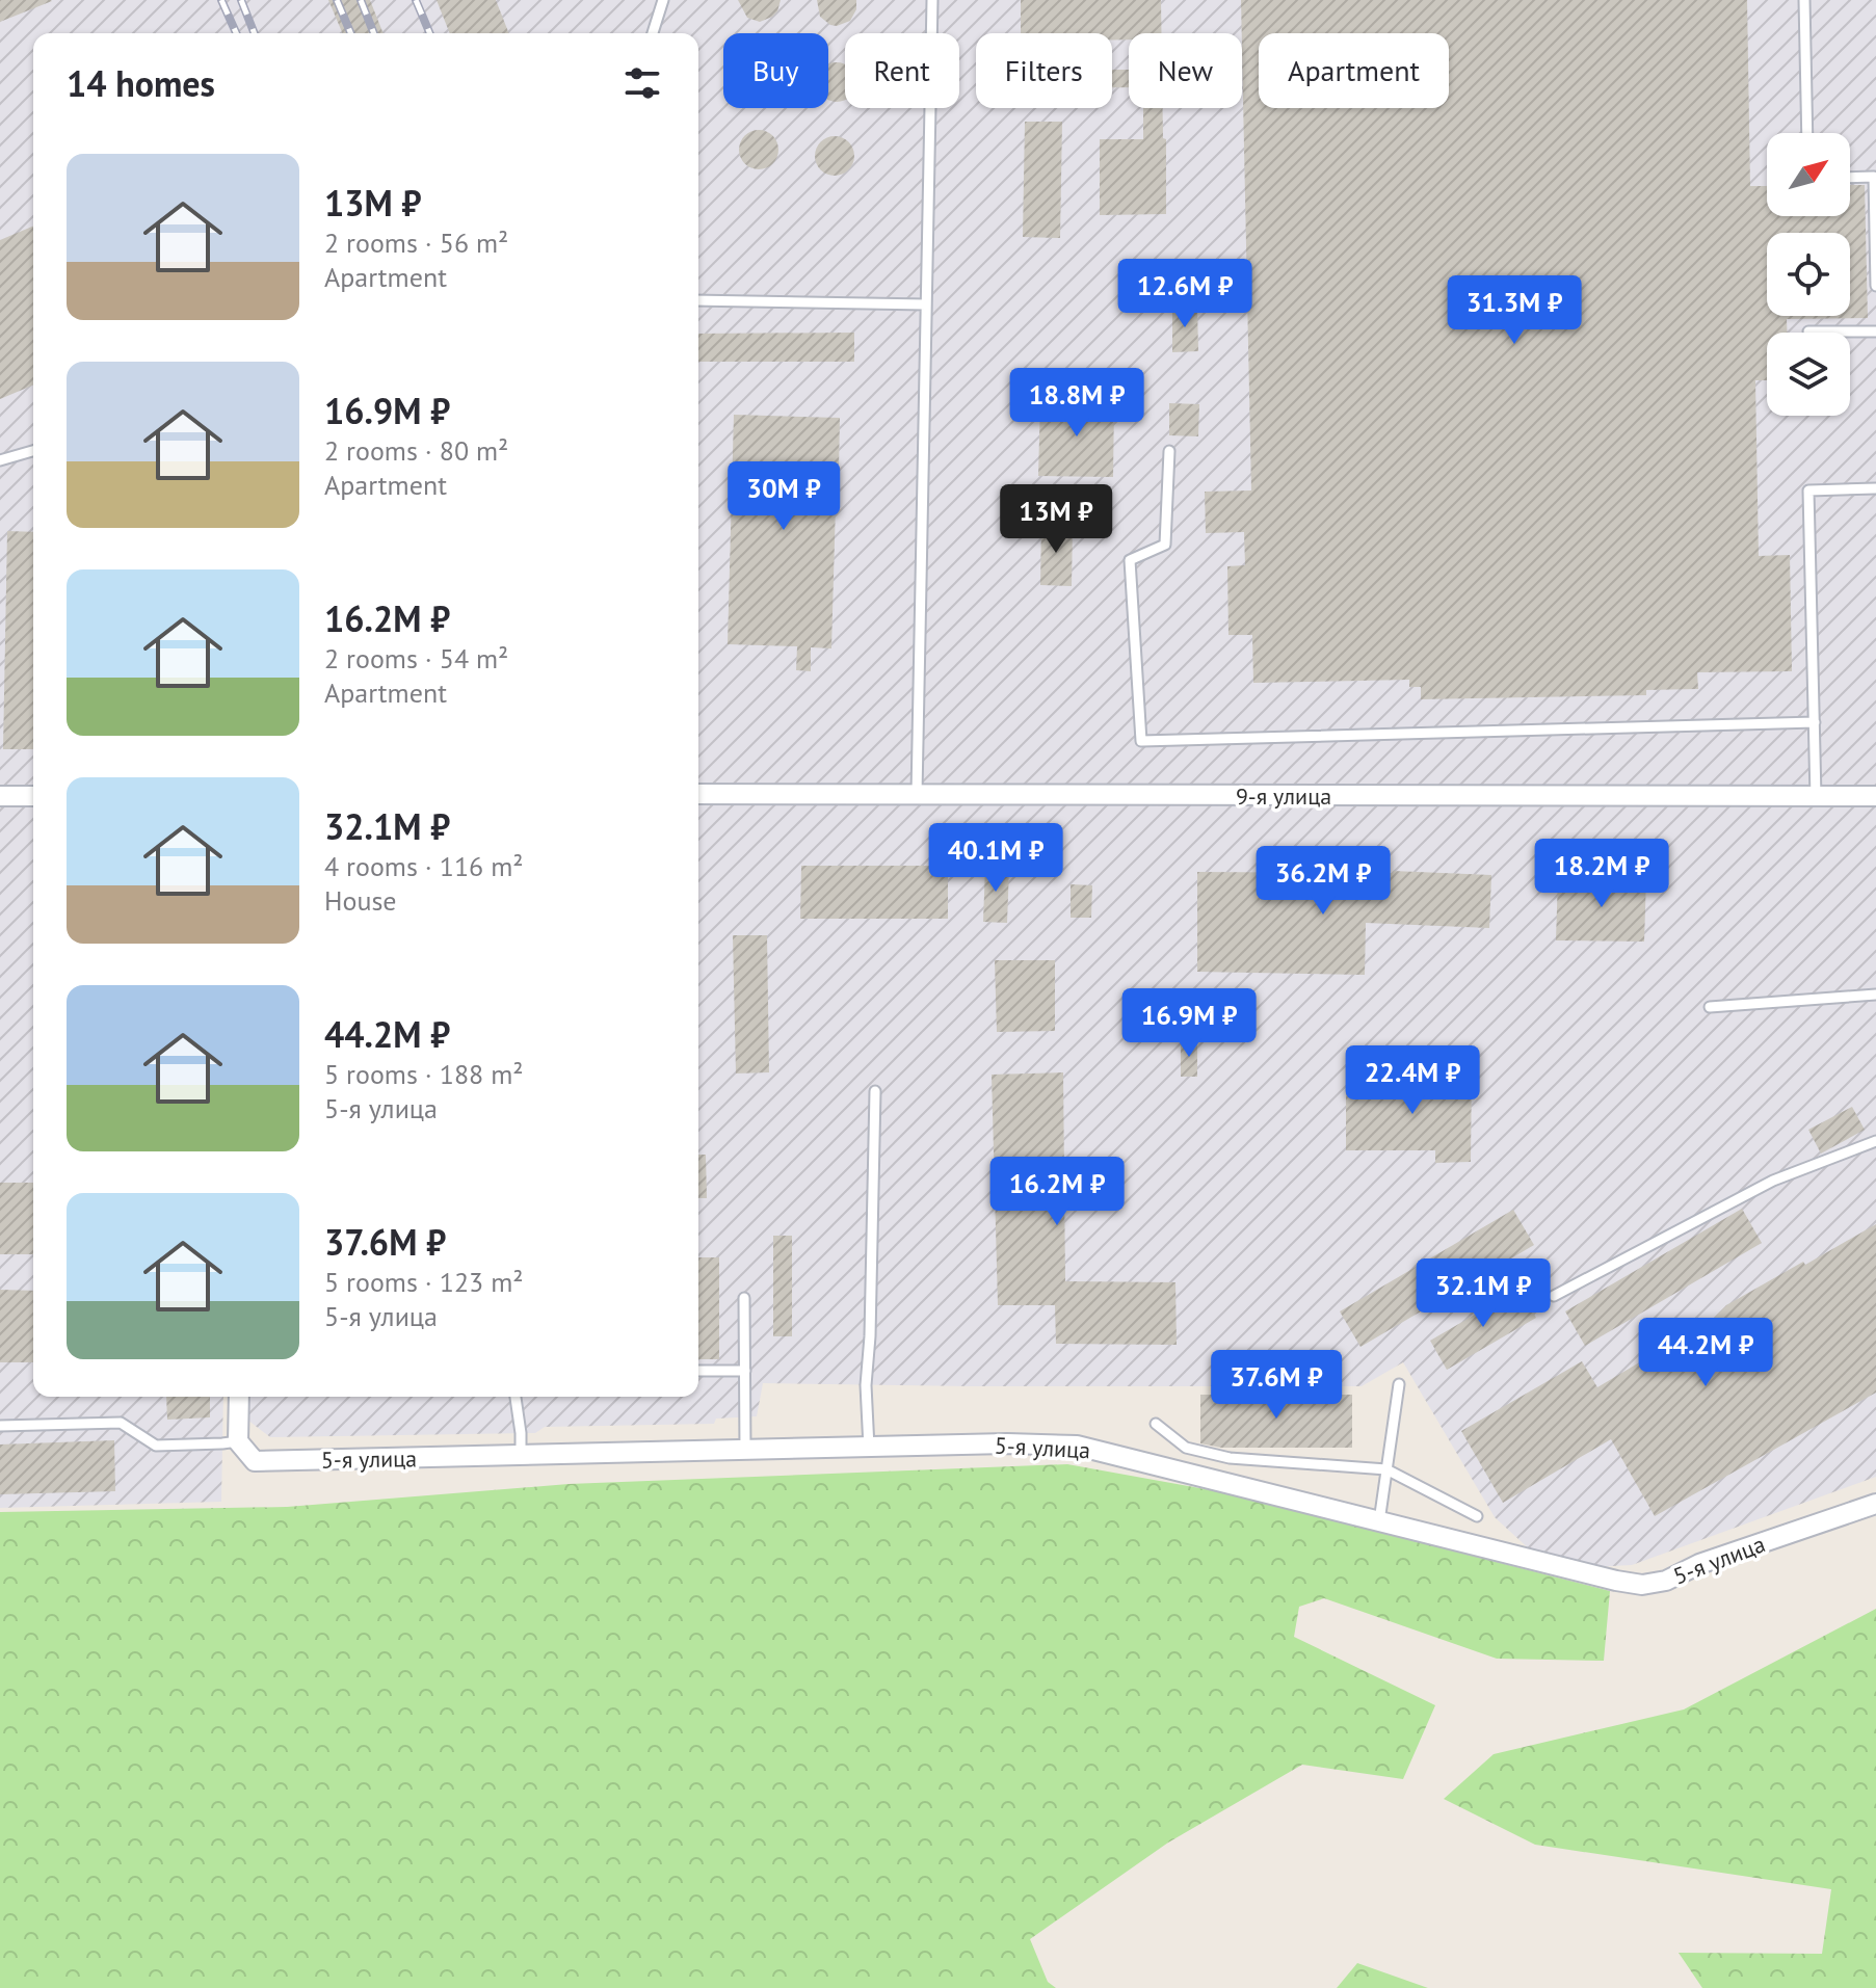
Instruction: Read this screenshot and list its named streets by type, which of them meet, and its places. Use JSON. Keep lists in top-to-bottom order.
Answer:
{
  "streets": {
    "street": ["9-я улица", "5-я улица"]
  },
  "north": "top right",
  "page": {
    "chip": [
      "Buy",
      "Rent",
      "Filters",
      "New",
      "Apartment"
    ],
    "heading": "14 homes",
    "list": [
      {
        "name": "13M ₽",
        "note": "2 rooms · 56 m² · Apartment"
      },
      {
        "name": "16.9M ₽",
        "note": "2 rooms · 80 m² · Apartment"
      },
      {
        "name": "16.2M ₽",
        "note": "2 rooms · 54 m² · Apartment"
      },
      {
        "name": "32.1M ₽",
        "note": "4 rooms · 116 m² · House"
      },
      {
        "name": "44.2M ₽",
        "note": "5 rooms · 188 m² · 5-я улица"
      },
      {
        "name": "37.6M ₽",
        "note": "5 rooms · 123 m² · 5-я улица"
      }
    ],
    "price": [
      "12.6M ₽",
      "31.3M ₽",
      "18.8M ₽",
      "30M ₽",
      "13M ₽",
      "40.1M ₽",
      "18.2M ₽",
      "36.2M ₽",
      "16.9M ₽",
      "22.4M ₽",
      "16.2M ₽",
      "32.1M ₽",
      "44.2M ₽",
      "37.6M ₽"
    ]
  }
}
